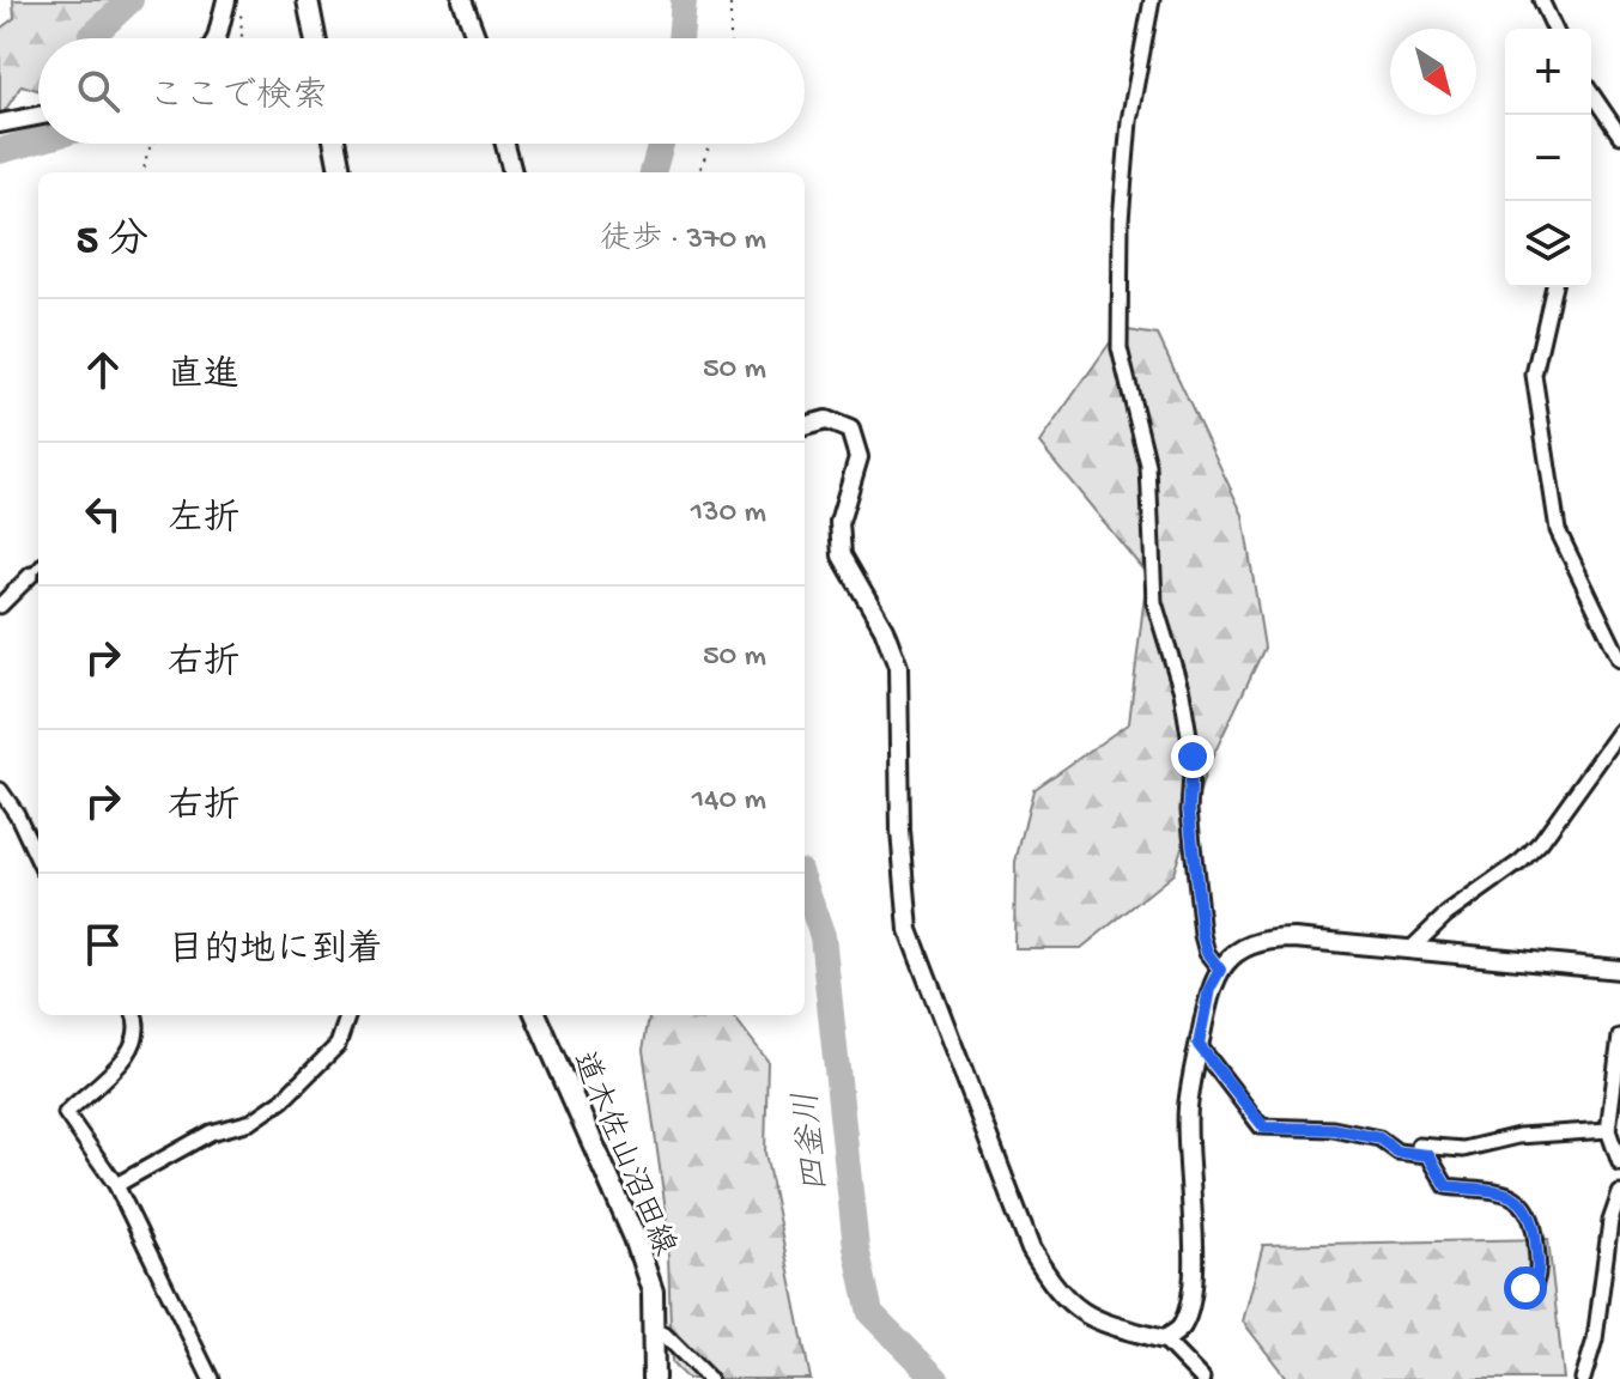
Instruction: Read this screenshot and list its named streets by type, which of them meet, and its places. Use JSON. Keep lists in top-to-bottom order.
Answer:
{
  "streets": {
    "main road": ["道木佐山沼田線"]
  },
  "water": ["四釜川"],
  "north": "bottom right",
  "page": {
    "map_buttons": ["+", "−"],
    "search": "ここで検索",
    "heading": ["5 分", "徒歩 · 370 m"],
    "list": [
      ["直進", "50 m"],
      ["左折", "130 m"],
      ["右折", "50 m"],
      ["右折", "140 m"],
      "目的地に到着"
    ]
  }
}
